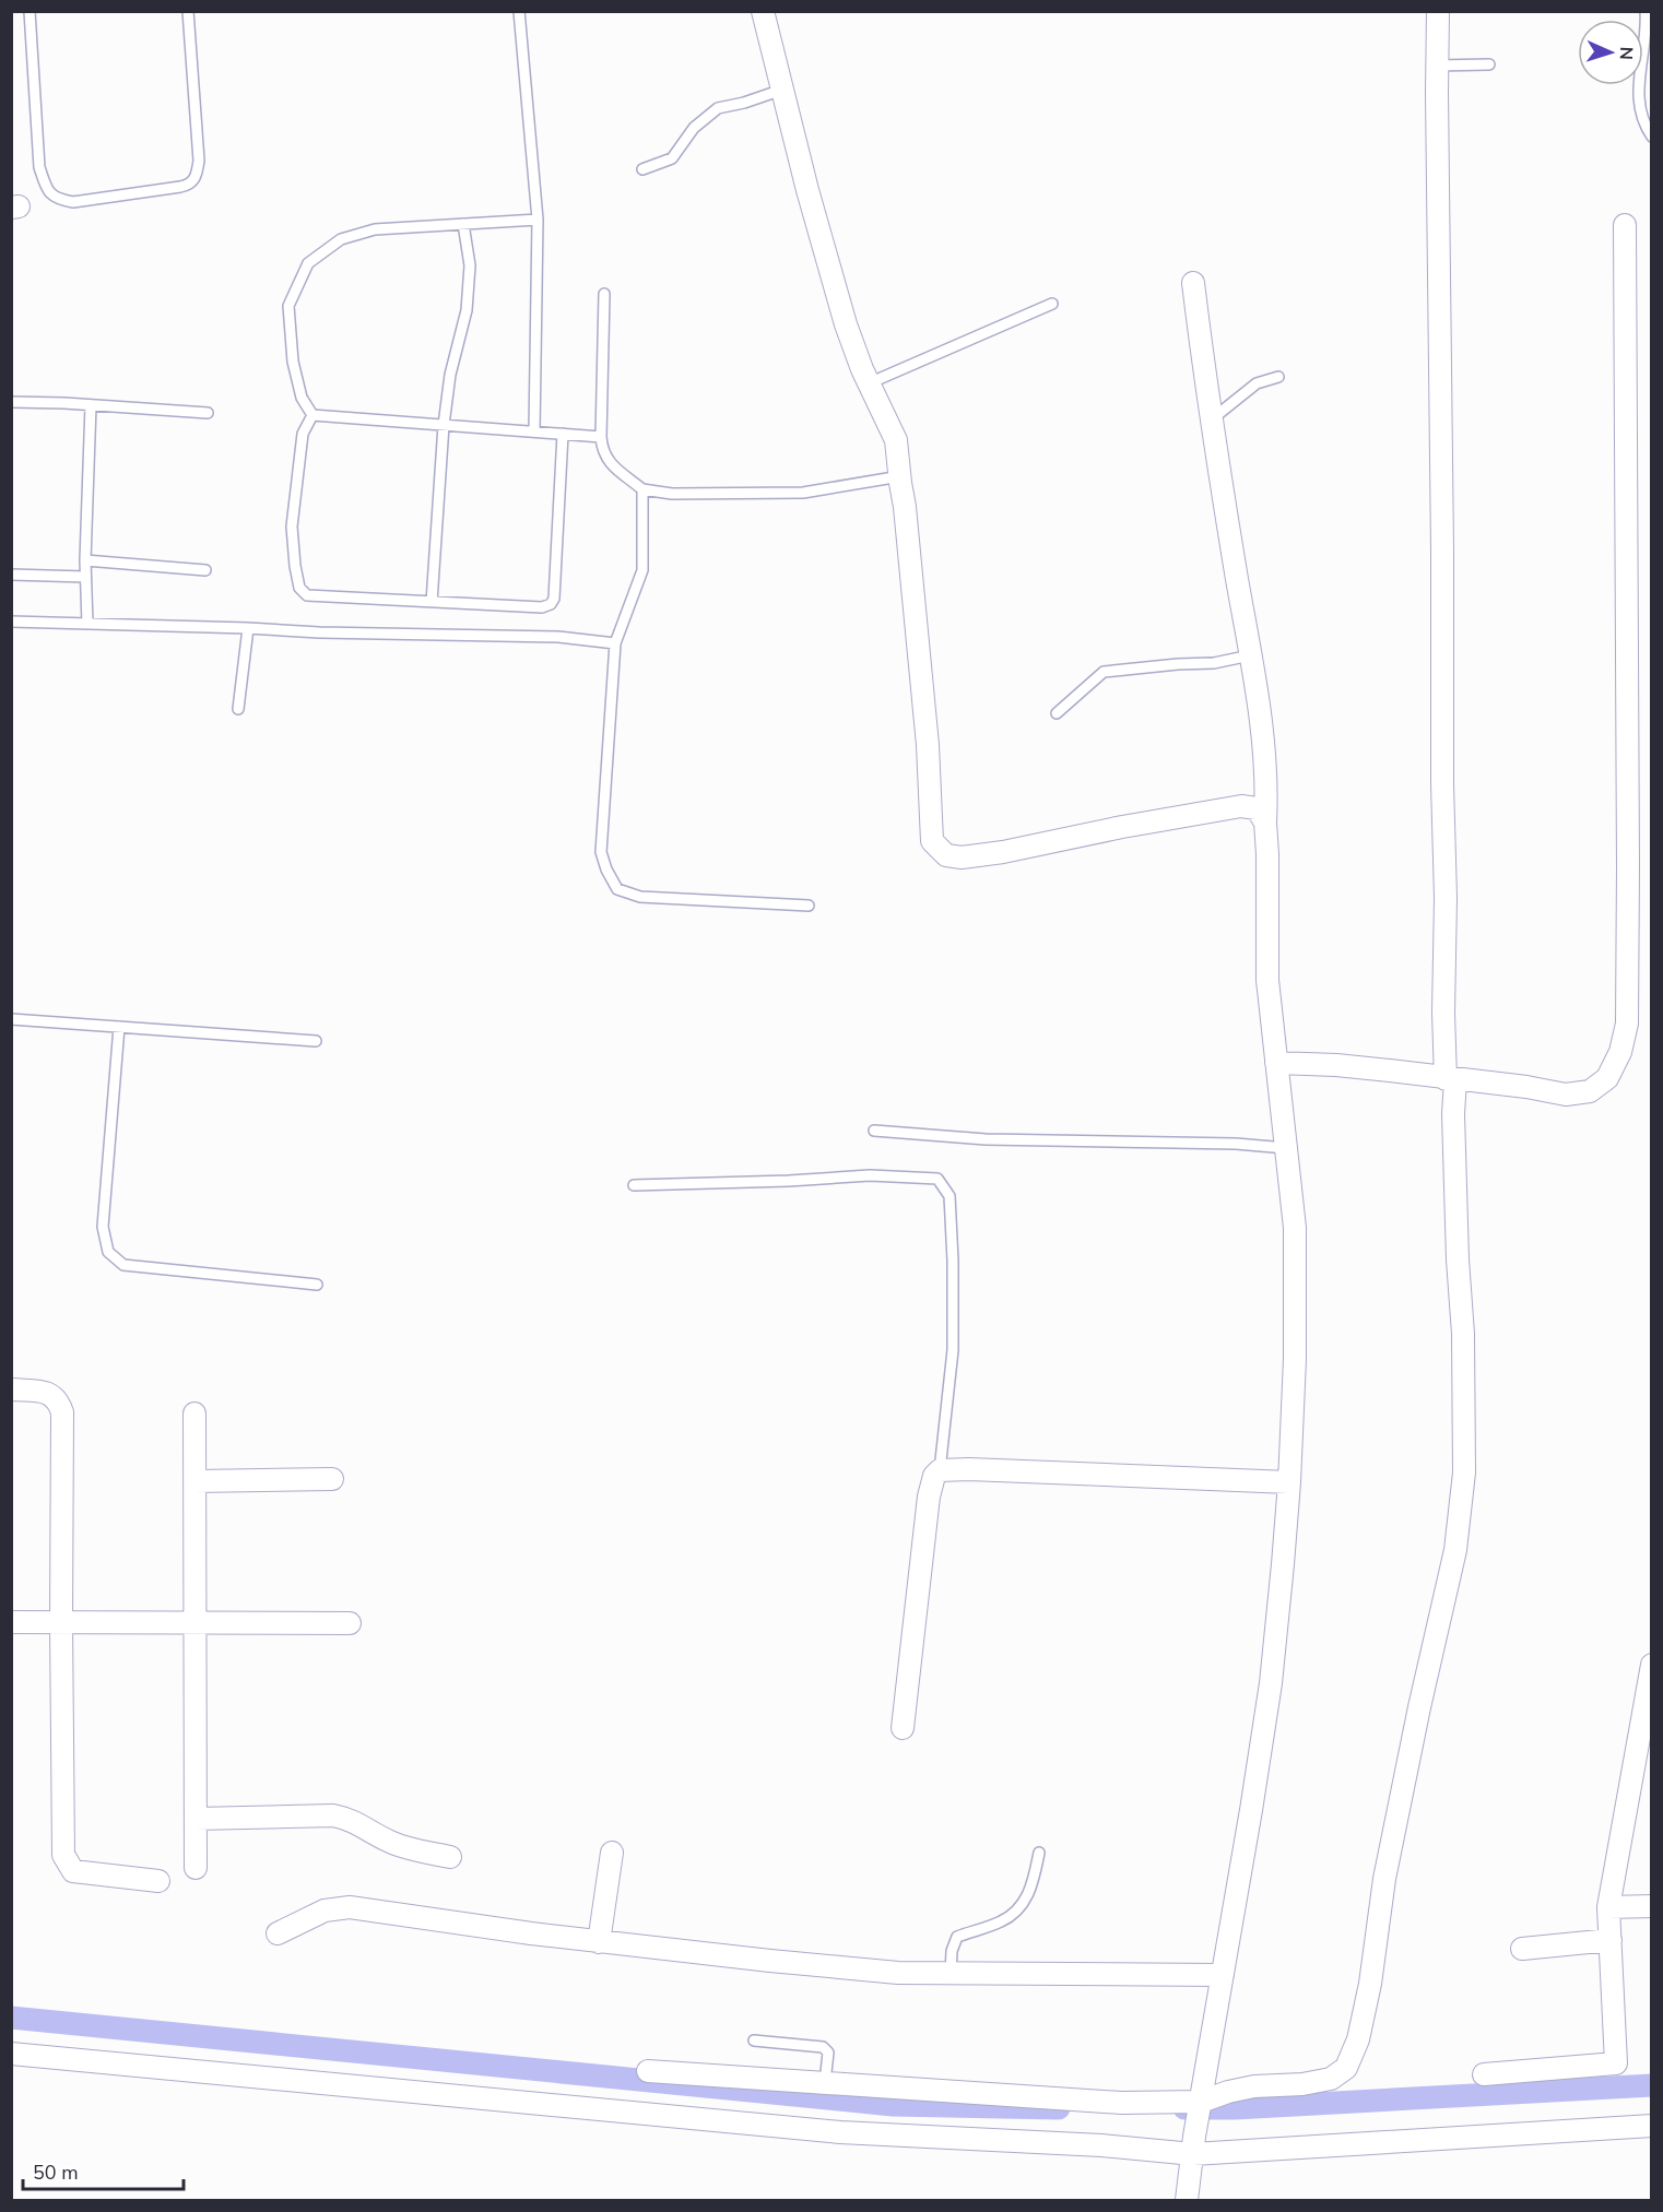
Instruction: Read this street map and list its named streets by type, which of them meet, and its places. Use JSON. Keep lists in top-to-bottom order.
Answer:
{
  "scale_bar": "50 m",
  "north": "right"
}
